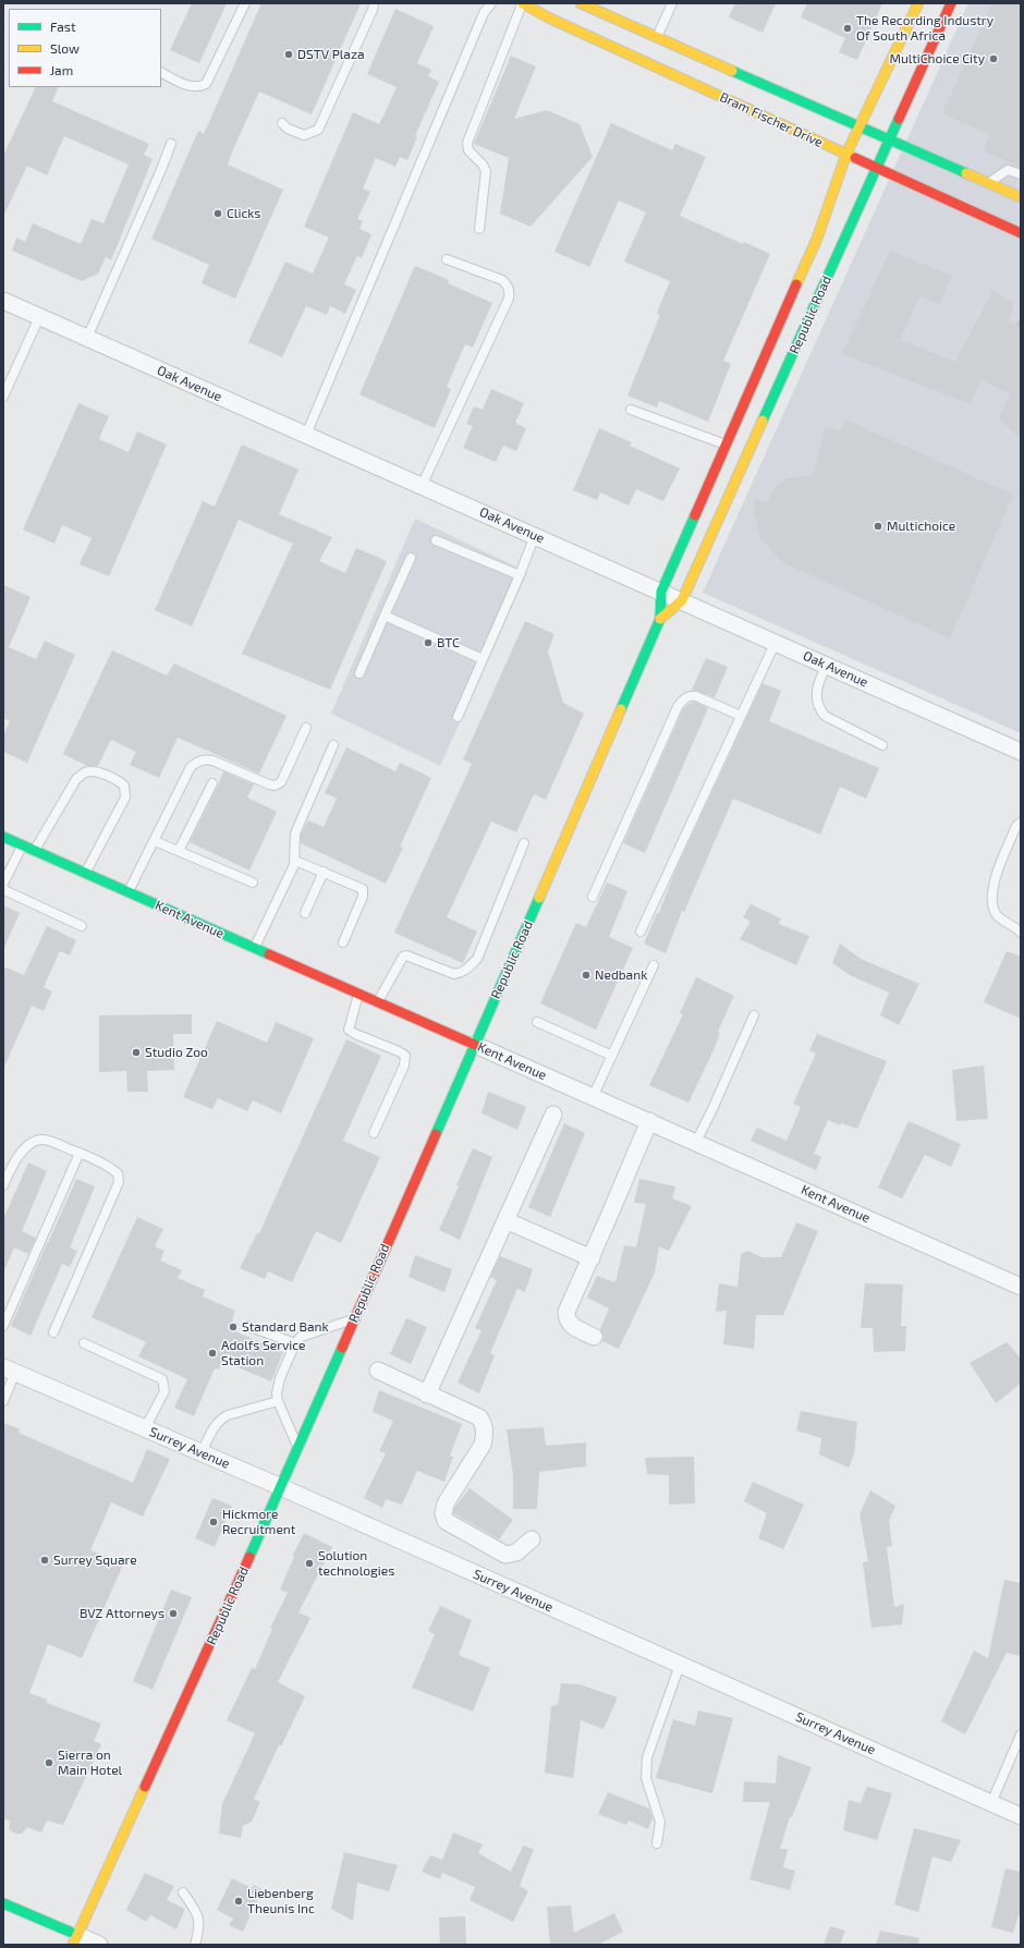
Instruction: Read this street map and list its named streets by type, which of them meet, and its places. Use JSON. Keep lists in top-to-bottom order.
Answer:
{
  "streets": {
    "main road": ["Bram Fischer Drive", "Republic Road", "Kent Avenue"],
    "street": ["Oak Avenue", "Surrey Avenue"]
  },
  "crossings": [
    ["Bram Fischer Drive", "Republic Road"],
    ["Republic Road", "Oak Avenue"],
    ["Republic Road", "Kent Avenue"],
    ["Republic Road", "Surrey Avenue"]
  ],
  "places": [
    "The Recording Industry Of South Africa",
    "DSTV Plaza",
    "MultiChoice City",
    "Clicks",
    "Multichoice",
    "BTC",
    "Nedbank",
    "Studio Zoo",
    "Standard Bank",
    "Adolfs Service Station",
    "Hickmore Recruitment",
    "Surrey Square",
    "Solution technologies",
    "BVZ Attorneys",
    "Sierra on Main Hotel",
    "Liebenberg Theunis Inc"
  ],
  "legend": ["Fast", "Slow", "Jam"]
}
